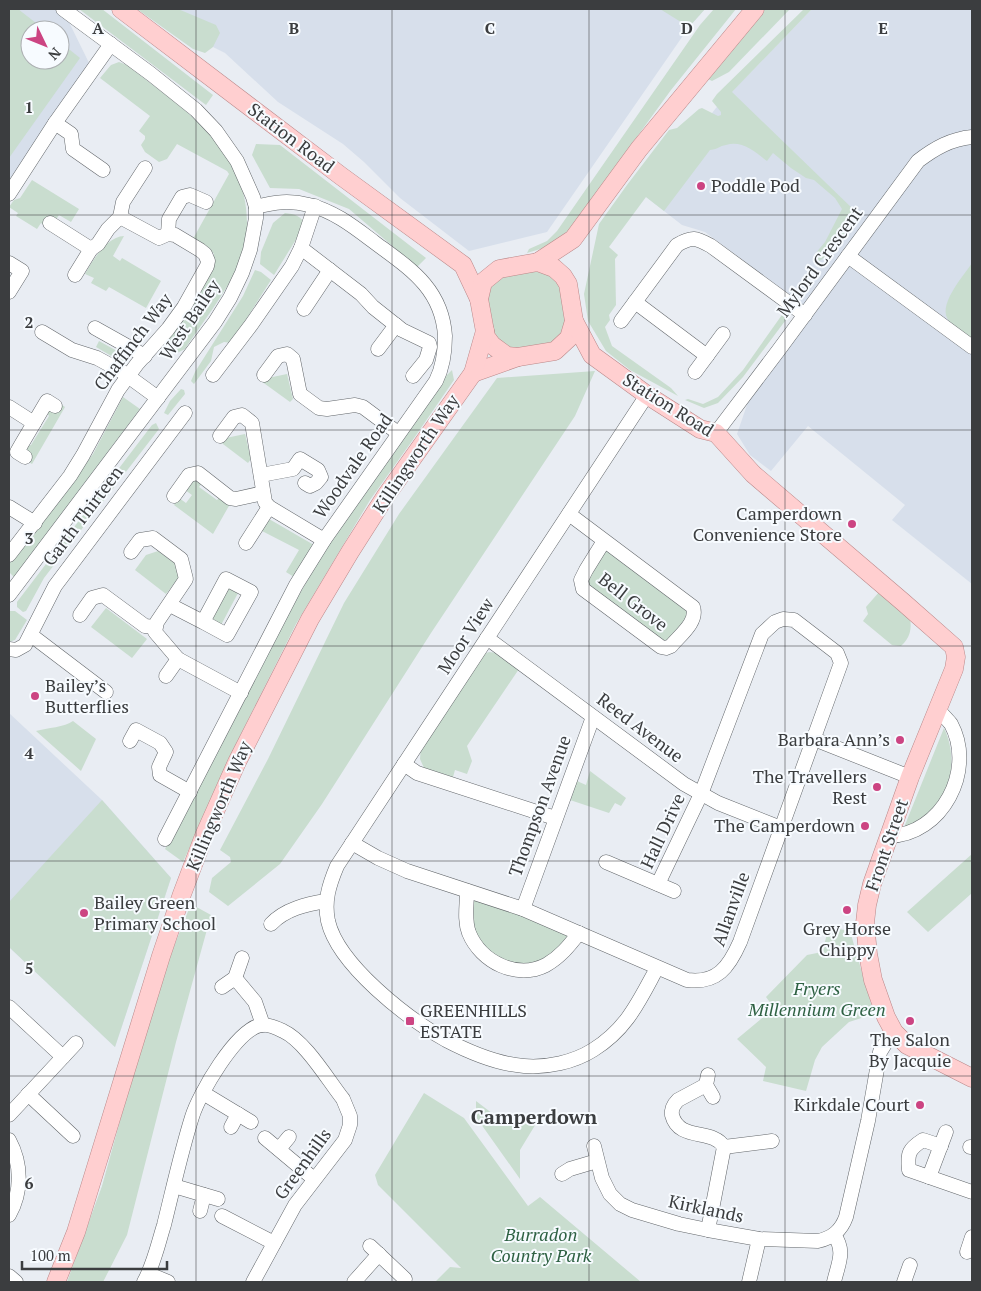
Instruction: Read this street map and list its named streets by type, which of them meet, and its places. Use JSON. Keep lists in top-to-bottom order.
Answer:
{
  "streets": {
    "main road": ["Station Road", "Killingworth Way", "Front Street"],
    "street": [
      "Mylord Crescent",
      "West Bailey",
      "Chaffinch Way",
      "Woodvale Road",
      "Garth Thirteen",
      "Bell Grove",
      "Moor View",
      "Reed Avenue",
      "Thompson Avenue",
      "Hall Drive",
      "Allanville",
      "Greenhills",
      "Kirklands"
    ]
  },
  "crossings": [
    ["Station Road", "Mylord Crescent"],
    ["Station Road", "Killingworth Way"],
    ["Station Road", "Moor View"],
    ["Station Road", "Front Street"],
    ["West Bailey", "Woodvale Road"],
    ["Moor View", "Reed Avenue"],
    ["Moor View", "Allanville"],
    ["Reed Avenue", "Thompson Avenue"],
    ["Reed Avenue", "Hall Drive"],
    ["Reed Avenue", "Allanville"],
    ["Thompson Avenue", "Allanville"],
    ["Hall Drive", "Allanville"]
  ],
  "districts": ["Camperdown"],
  "parks": ["Fryers Millennium Green", "Burradon Country Park"],
  "places": {
    "other": [
      "Poddle Pod",
      "Camperdown Convenience Store",
      "Bailey’s Butterflies",
      "Barbara Ann’s",
      "The Travellers Rest",
      "The Camperdown",
      "Grey Horse Chippy",
      "Bailey Green Primary School",
      "The Salon By Jacquie",
      "Kirkdale Court"
    ],
    "transit": ["GREENHILLS ESTATE"]
  },
  "scale_bar": "100 m",
  "north": "bottom right",
  "grid": {
    "columns": [
      "A",
      "B",
      "C",
      "D",
      "E"
    ],
    "rows": [
      "1",
      "2",
      "3",
      "4",
      "5",
      "6"
    ]
  }
}
